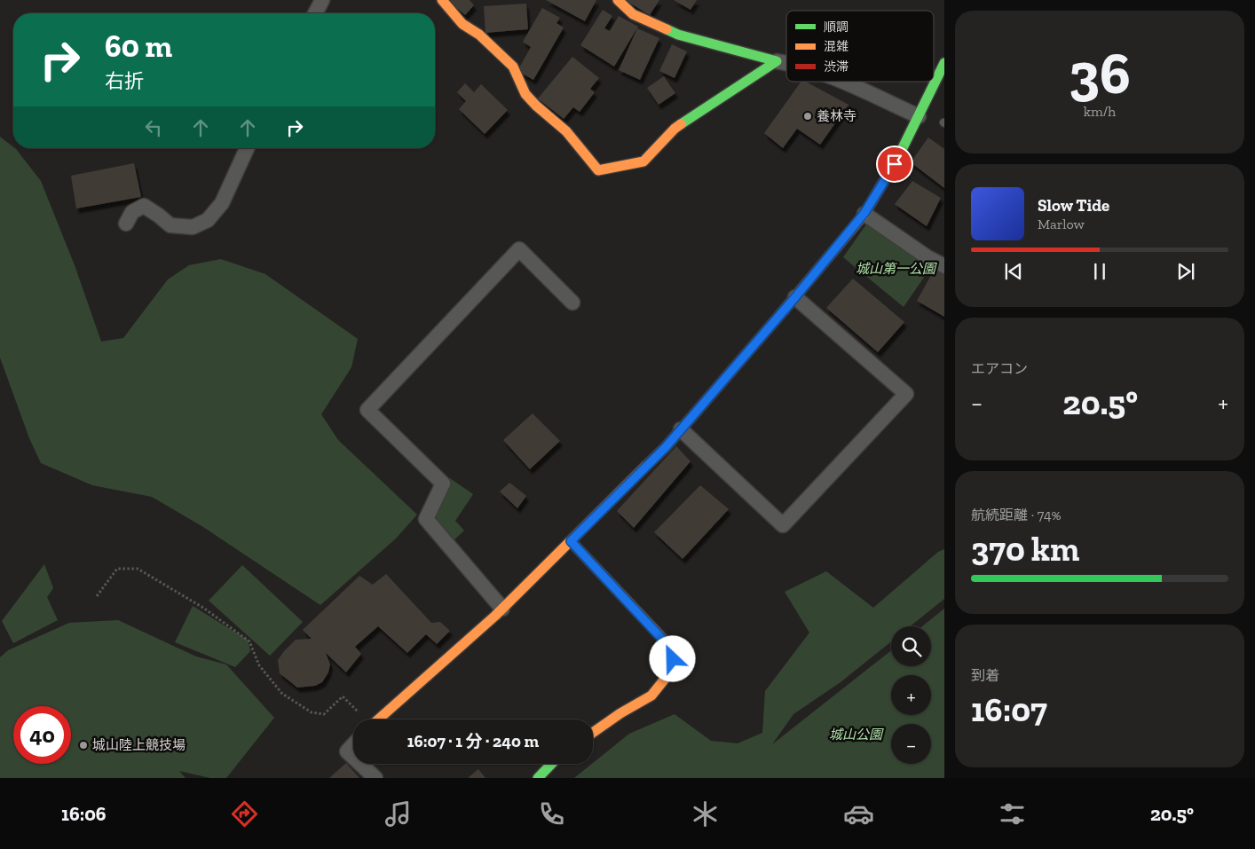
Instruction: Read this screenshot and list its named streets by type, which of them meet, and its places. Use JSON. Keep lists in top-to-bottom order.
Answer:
{
  "parks": ["城山第一公園", "城山公園"],
  "places": ["養林寺", "城山陸上競技場"],
  "legend": ["順調", "混雑", "渋滞"],
  "page": {
    "tile": [
      ["36", "km/h"],
      "エアコン",
      ["航続距離 · 74%", "370 km"],
      ["到着", "16:07"]
    ],
    "turn": ["60 m", "右折"],
    "song": ["Slow Tide", "Marlow"],
    "heat": ["−", "20.5°", "+"],
    "map_buttons": ["+", "−"],
    "limit": "40",
    "trip": "16:07 · 1 分 · 240 m",
    "tabs": ["16:06", "20.5°"]
  }
}
